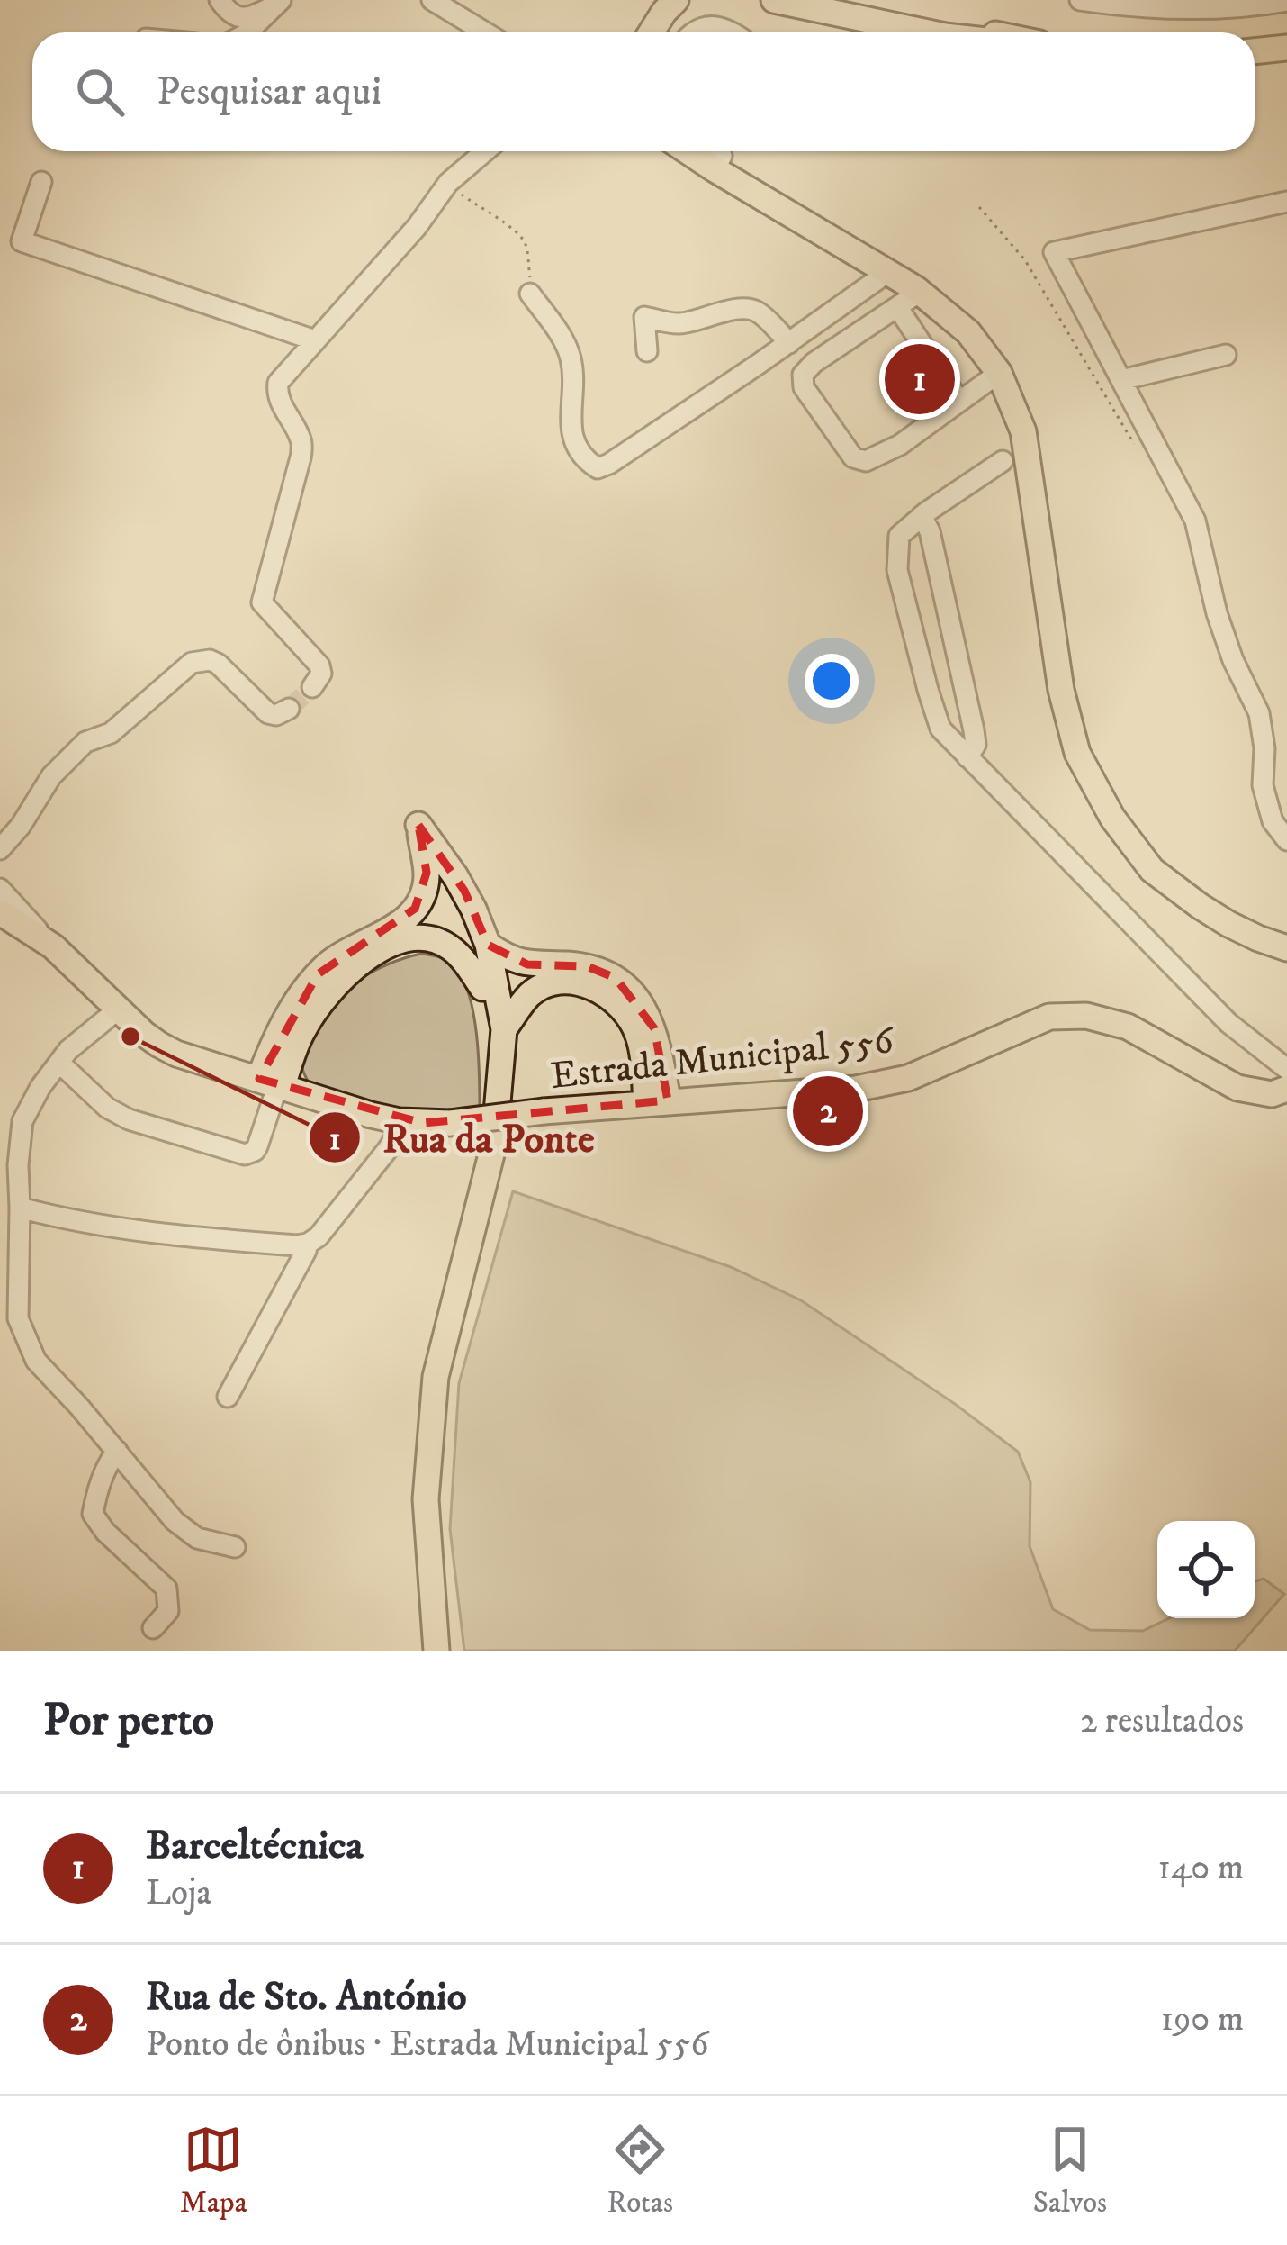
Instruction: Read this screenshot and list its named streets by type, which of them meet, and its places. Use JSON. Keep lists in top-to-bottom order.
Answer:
{
  "streets": {
    "main road": ["Estrada Municipal 556"]
  },
  "places": ["Rua da Ponte"],
  "page": {
    "search": "Pesquisar aqui",
    "pins": ["1", "2"],
    "heading": ["Por perto", "2 resultados"],
    "list": [
      {
        "mark": "1",
        "name": "Barceltécnica",
        "note": "Loja",
        "value": "140 m"
      },
      {
        "mark": "2",
        "name": "Rua de Sto. António",
        "note": "Ponto de ônibus · Estrada Municipal 556",
        "value": "190 m"
      }
    ],
    "nav": ["Mapa", "Rotas", "Salvos"]
  }
}
